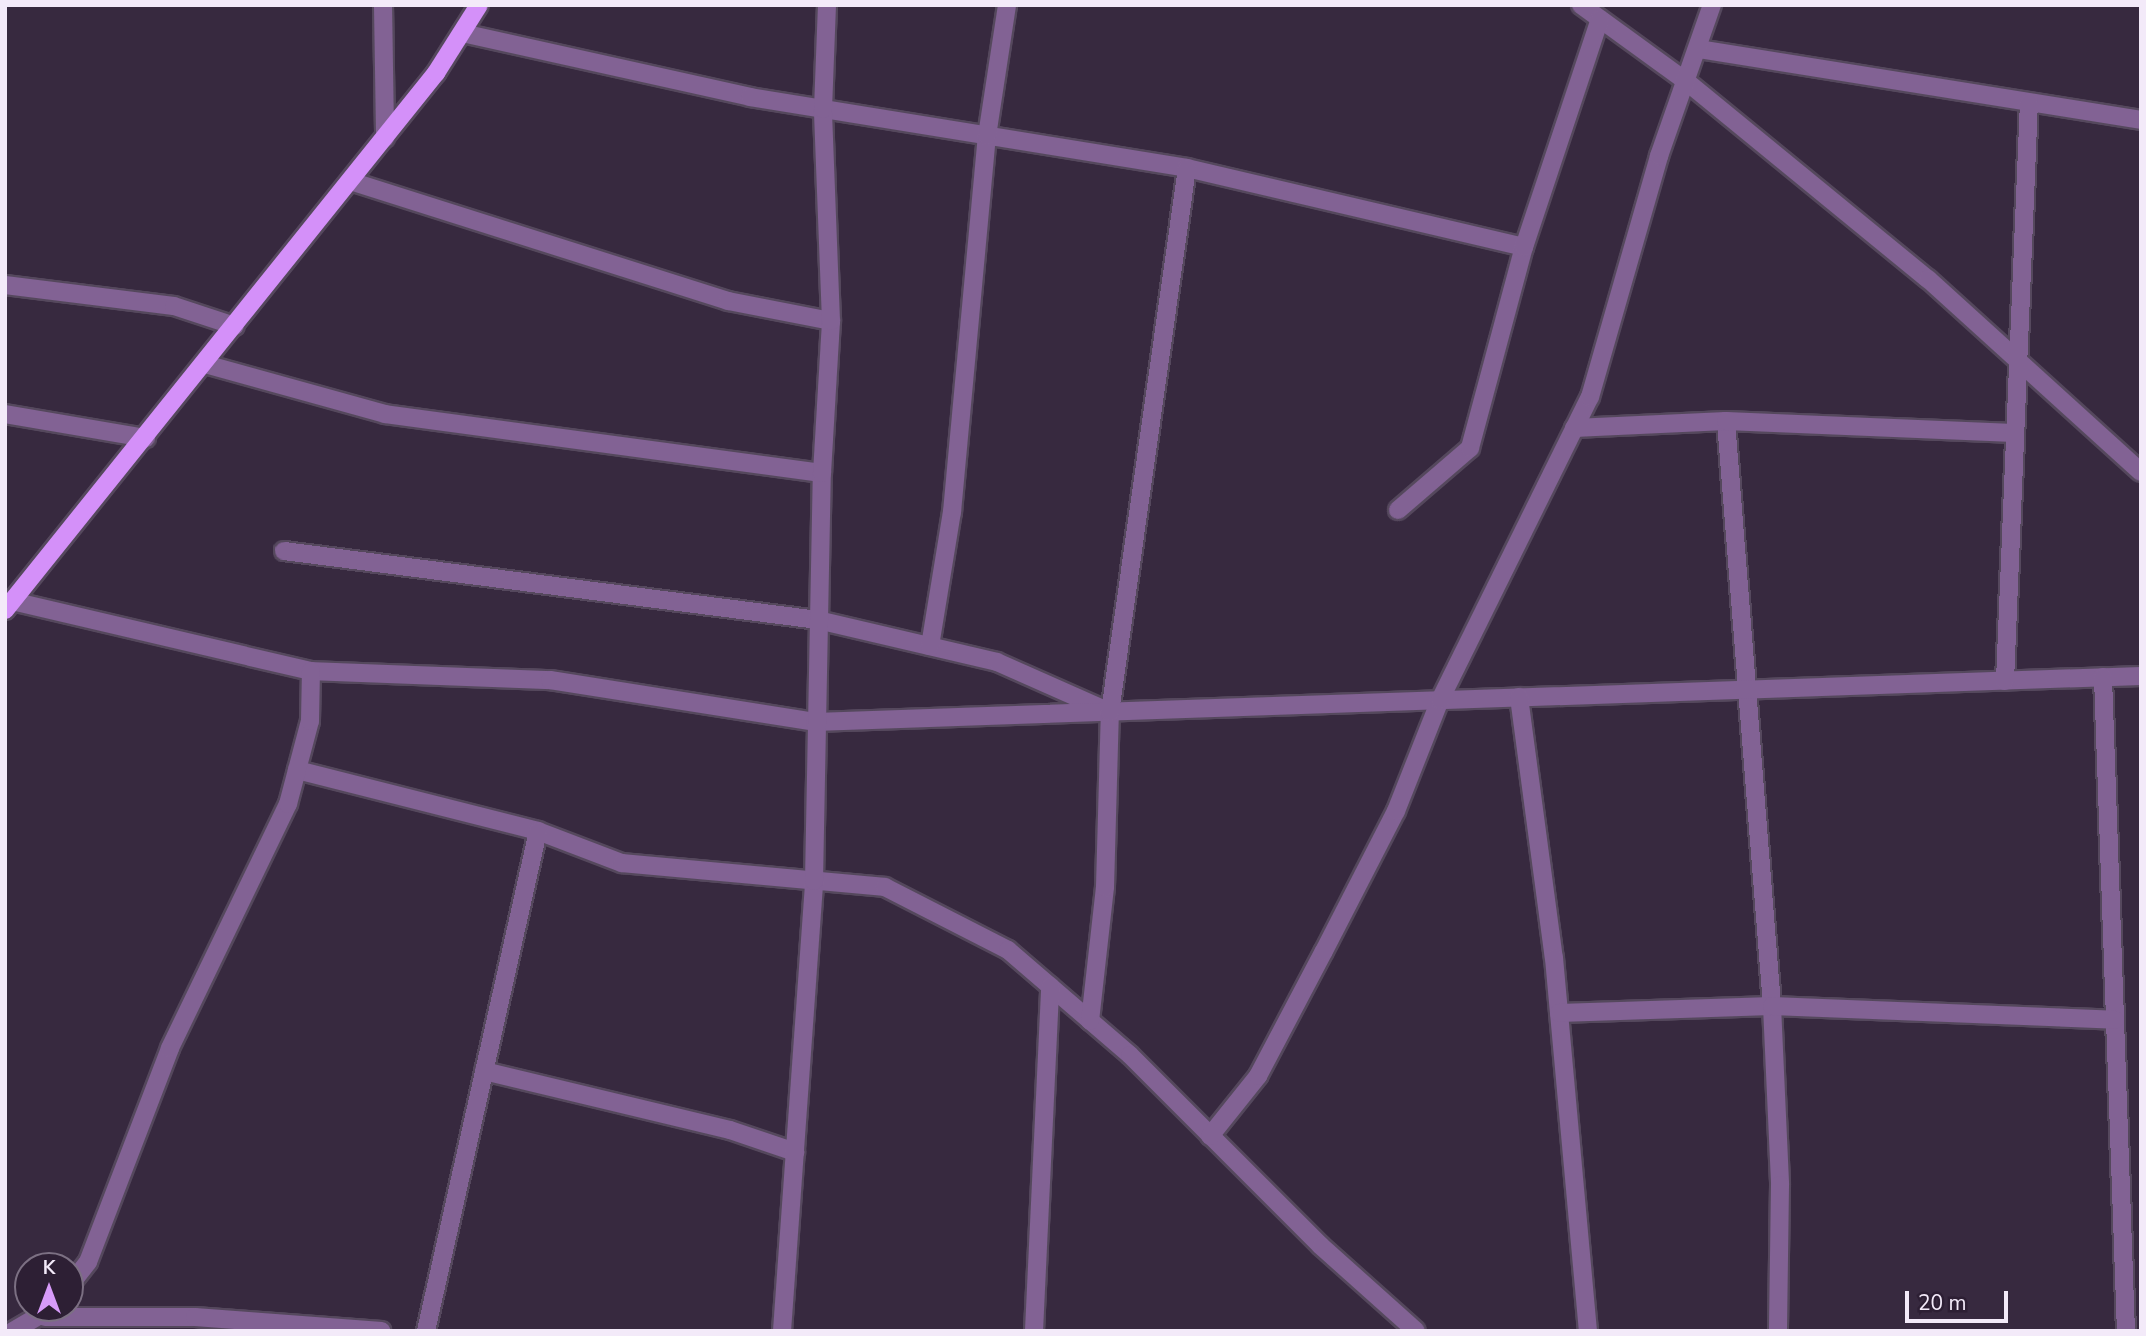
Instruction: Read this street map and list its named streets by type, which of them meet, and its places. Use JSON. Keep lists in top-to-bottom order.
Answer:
{
  "scale_bar": "20 m",
  "north": "top"
}
